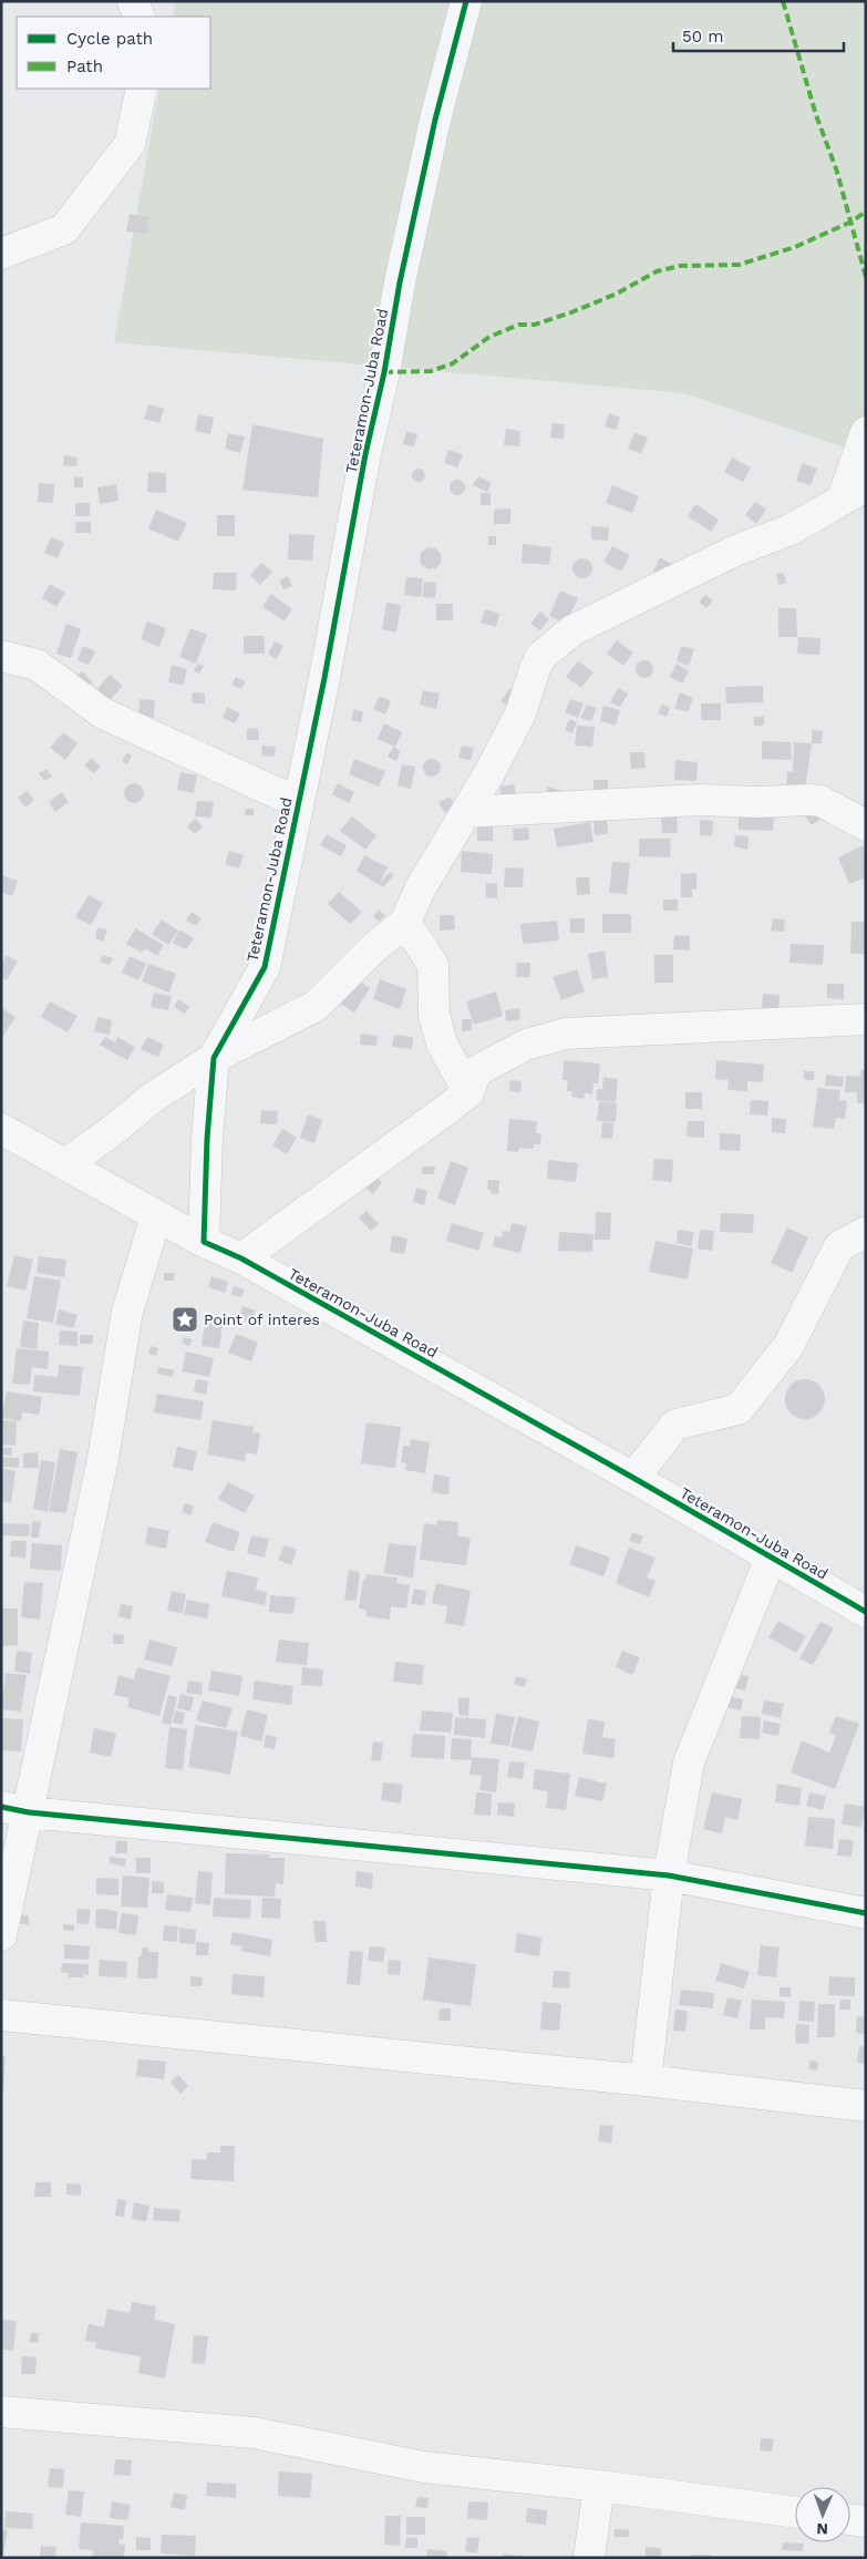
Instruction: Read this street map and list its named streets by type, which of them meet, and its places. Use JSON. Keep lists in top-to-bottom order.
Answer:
{
  "streets": {
    "street": ["Teteramon-Juba Road"]
  },
  "places": {
    "place": ["Point of interes"]
  },
  "legend": ["Cycle path", "Path"],
  "scale_bar": "50 m",
  "north": "bottom"
}
